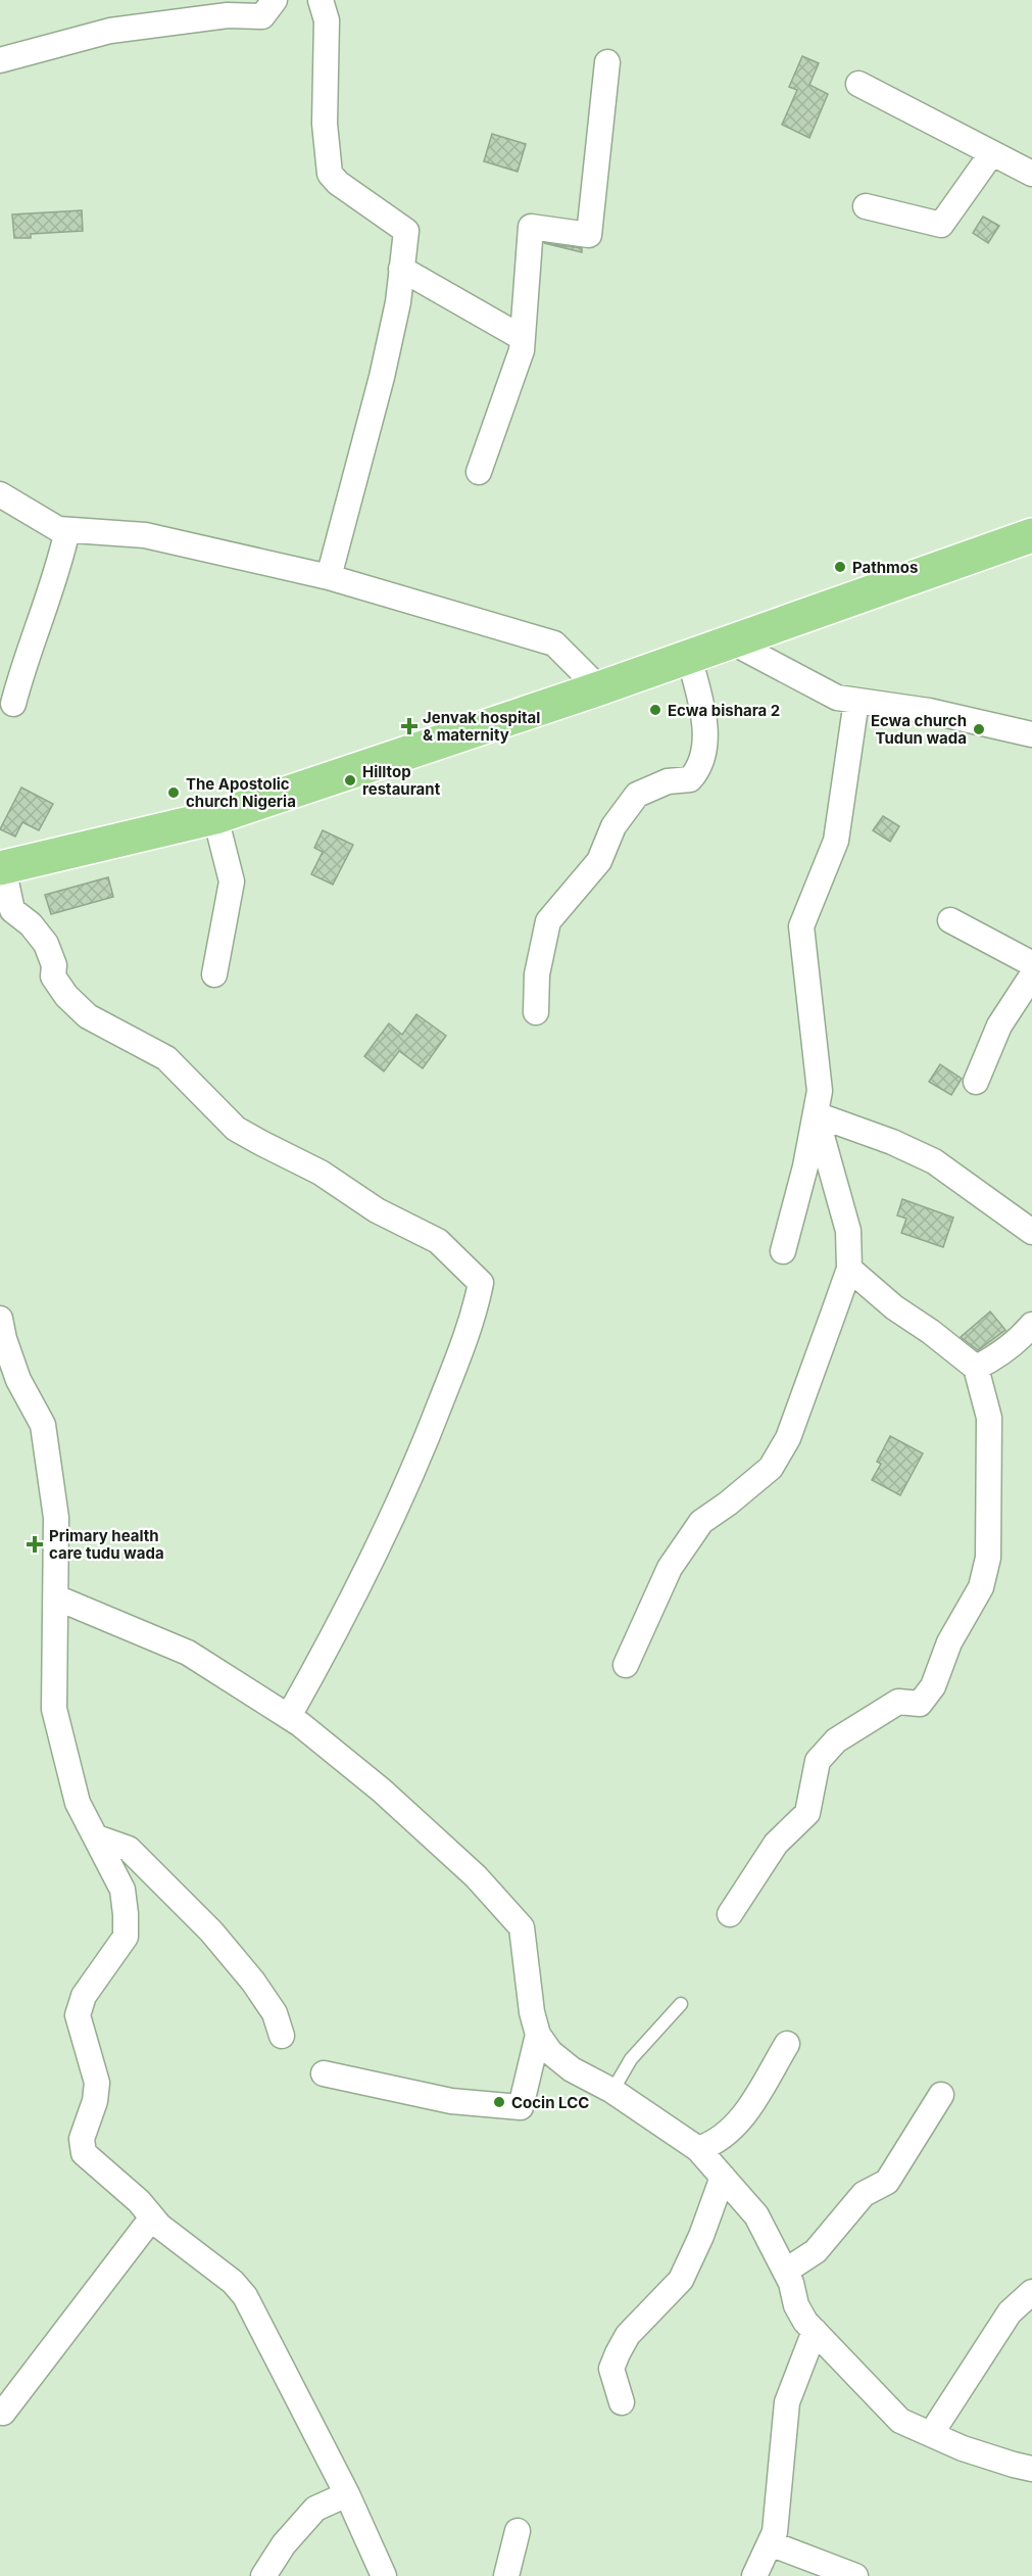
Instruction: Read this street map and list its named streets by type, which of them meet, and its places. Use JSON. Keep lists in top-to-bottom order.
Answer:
{
  "places": {
    "other": [
      "Pathmos",
      "Ecwa bishara 2",
      "Ecwa church Tudun wada",
      "Hilltop restaurant",
      "The Apostolic church Nigeria",
      "Cocin LCC"
    ],
    "health": ["Jenvak hospital & maternity", "Primary health care tudu wada"]
  }
}
